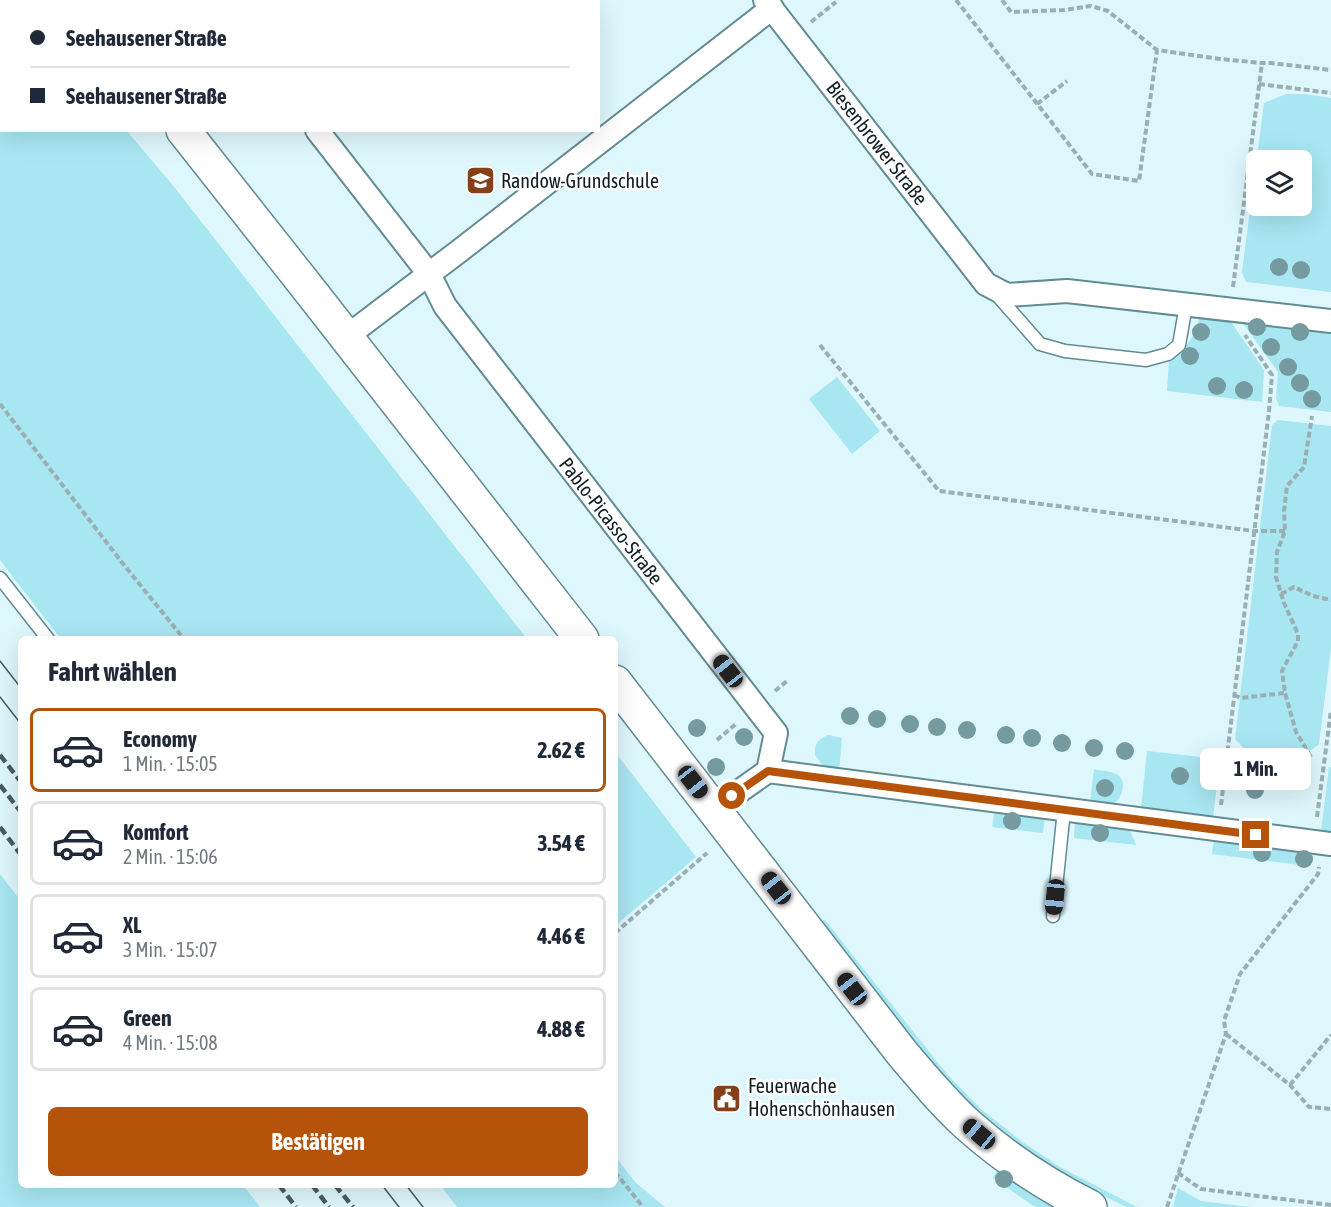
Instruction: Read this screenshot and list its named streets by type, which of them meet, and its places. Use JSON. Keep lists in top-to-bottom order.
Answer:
{
  "streets": {
    "street": ["Biesenbrower Straße", "Pablo-Picasso-Straße"]
  },
  "places": {
    "school or university": ["Randow-Grundschule"],
    "public building": ["Feuerwache Hohenschönhausen"]
  },
  "page": {
    "banner": ["Seehausener Straße", "Seehausener Straße"],
    "heading": "Fahrt wählen",
    "list": [
      {
        "name": "Economy",
        "note": "1 Min. · 15:05",
        "value": "2.62 €"
      },
      {
        "name": "Komfort",
        "note": "2 Min. · 15:06",
        "value": "3.54 €"
      },
      {
        "name": "XL",
        "note": "3 Min. · 15:07",
        "value": "4.46 €"
      },
      {
        "name": "Green",
        "note": "4 Min. · 15:08",
        "value": "4.88 €"
      }
    ],
    "bubble": "1 Min.",
    "buttons": "Bestätigen"
  }
}
